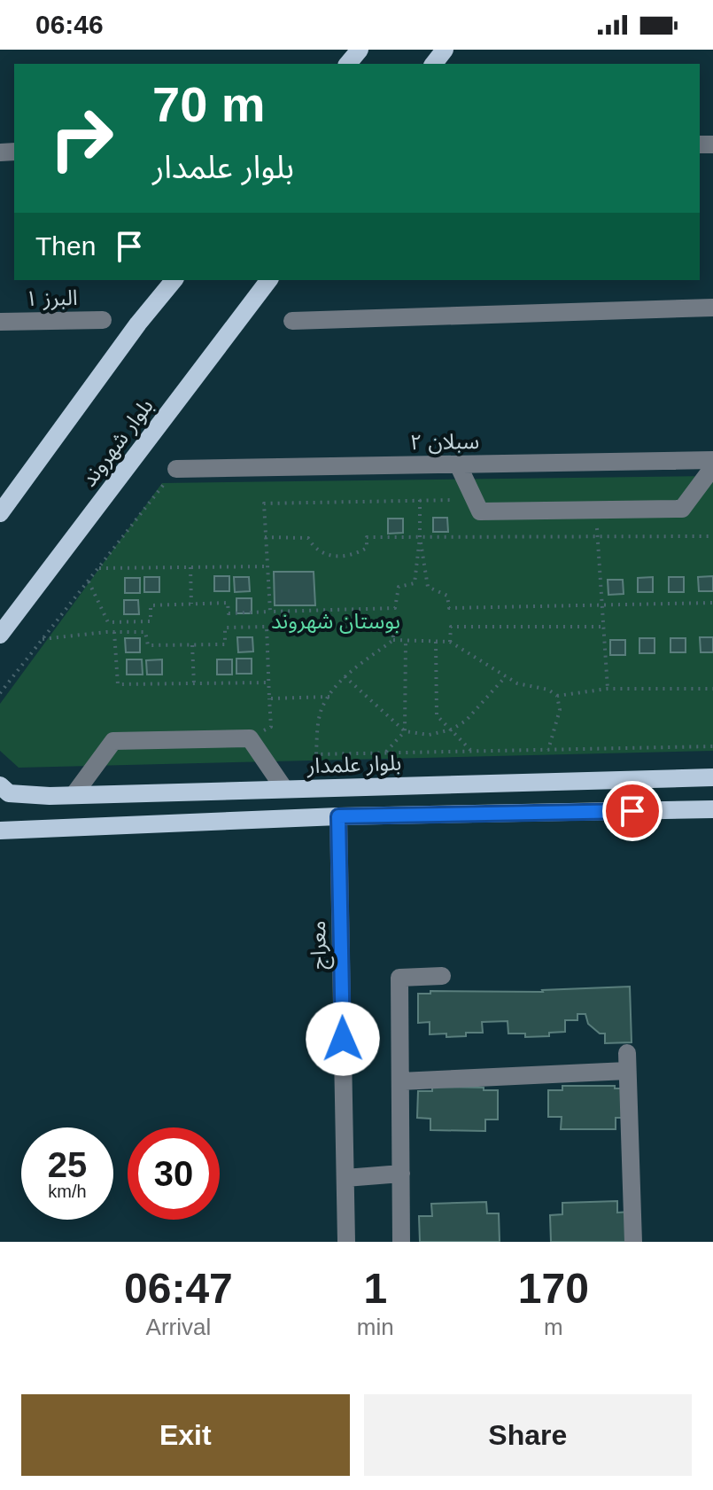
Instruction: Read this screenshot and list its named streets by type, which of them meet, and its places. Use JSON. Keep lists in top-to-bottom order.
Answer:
{
  "streets": {
    "main road": ["بلوار شهروند", "بلوار علمدار"],
    "street": ["البرز ۱", "سبلان ۲", "معراج"]
  },
  "parks": ["بوستان شهروند"],
  "page": {
    "status": "06:46",
    "turn": ["70 m", "بلوار علمدار"],
    "then": "Then",
    "speed": "25 km/h",
    "limit": "30",
    "eta": [
      "06:47",
      "Arrival",
      "1",
      "min",
      "170",
      "m"
    ],
    "buttons": ["Exit", "Share"]
  }
}
